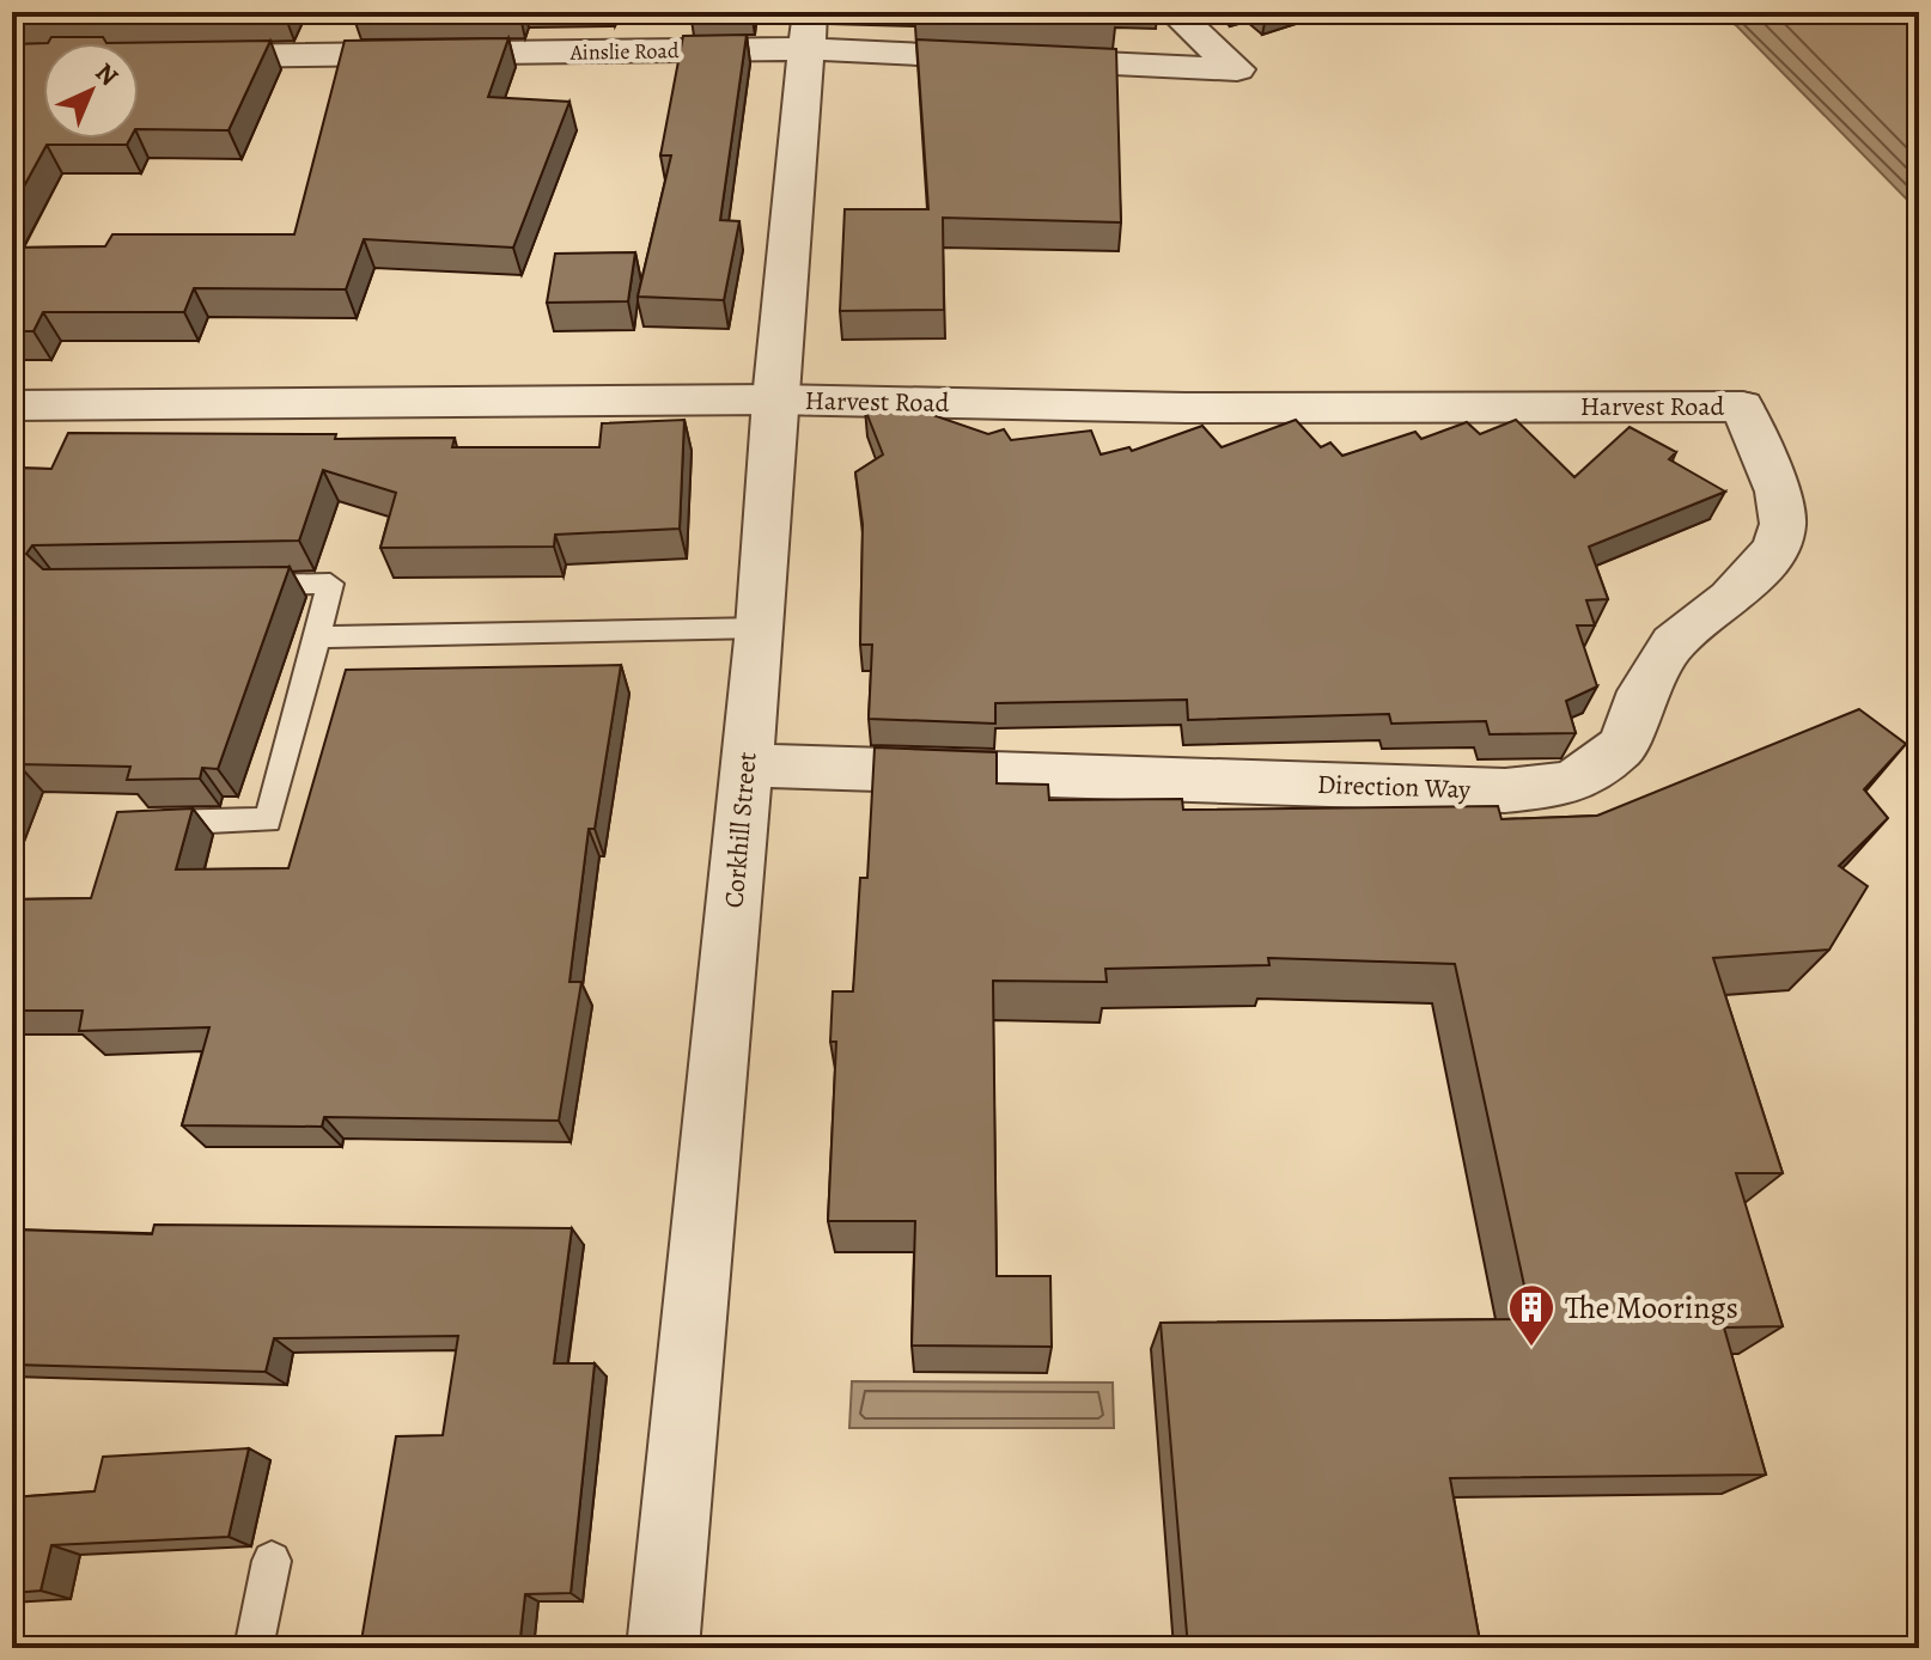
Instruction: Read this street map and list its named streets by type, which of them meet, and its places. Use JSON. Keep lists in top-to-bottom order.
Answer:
{
  "streets": {
    "street": [
      "Ainslie Road",
      "Harvest Road",
      "Direction Way",
      "Corkhill Street"
    ]
  },
  "crossings": [
    ["Ainslie Road", "Corkhill Street"],
    ["Harvest Road", "Direction Way"],
    ["Harvest Road", "Corkhill Street"],
    ["Direction Way", "Corkhill Street"]
  ],
  "places": {
    "building": ["The Moorings"]
  },
  "north": "top right"
}
